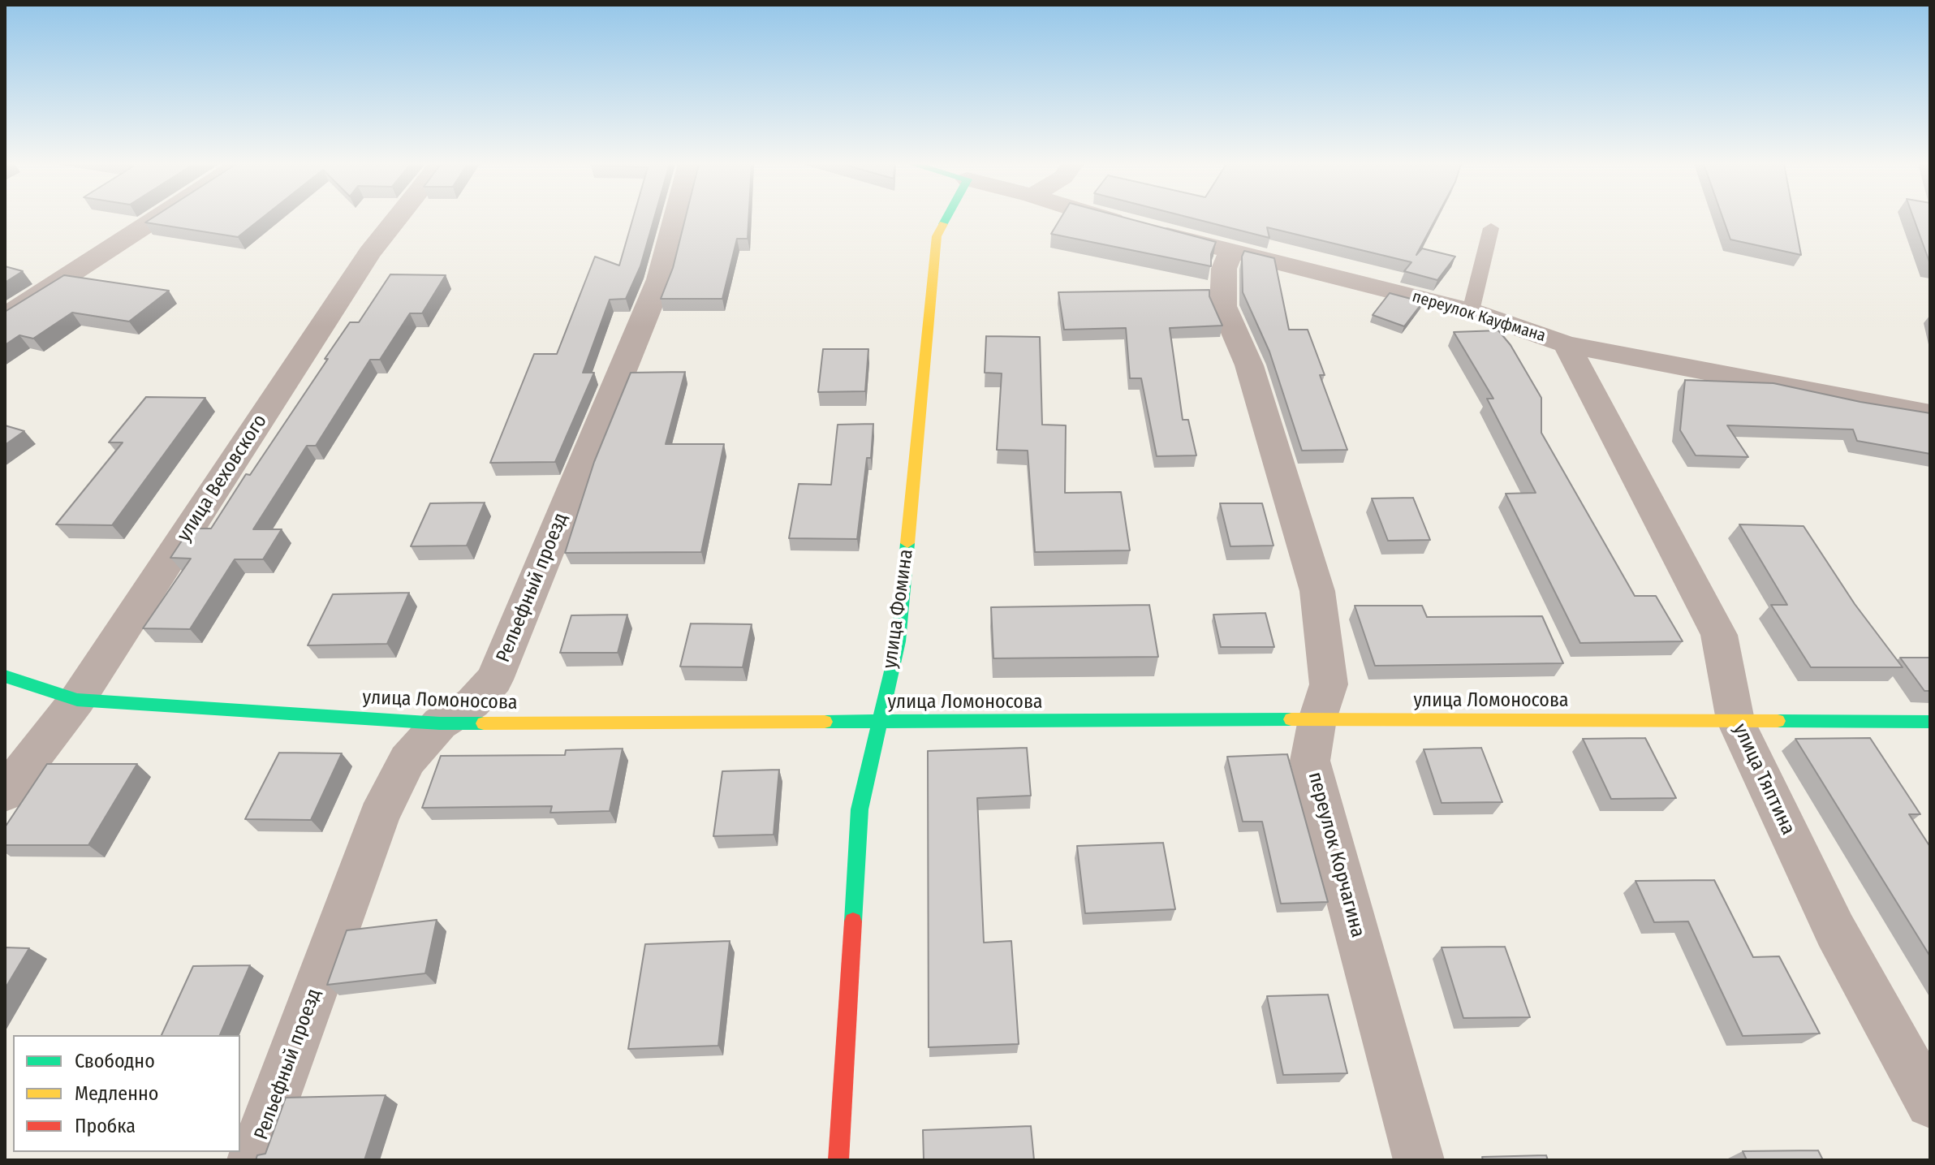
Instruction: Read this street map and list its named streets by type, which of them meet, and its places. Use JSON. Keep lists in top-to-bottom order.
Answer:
{
  "streets": {
    "street": [
      "переулок Кауфмана",
      "улица Веховского",
      "Рельефный проезд",
      "улица Фомина",
      "улица Ломоносова",
      "улица Тяптина",
      "переулок Корчагина"
    ]
  },
  "crossings": [
    ["переулок Кауфмана", "улица Тяптина"],
    ["переулок Кауфмана", "переулок Корчагина"],
    ["улица Веховского", "улица Ломоносова"],
    ["Рельефный проезд", "улица Ломоносова"],
    ["улица Фомина", "улица Ломоносова"],
    ["улица Ломоносова", "улица Тяптина"],
    ["улица Ломоносова", "переулок Корчагина"]
  ],
  "legend": ["Свободно", "Медленно", "Пробка"]
}
